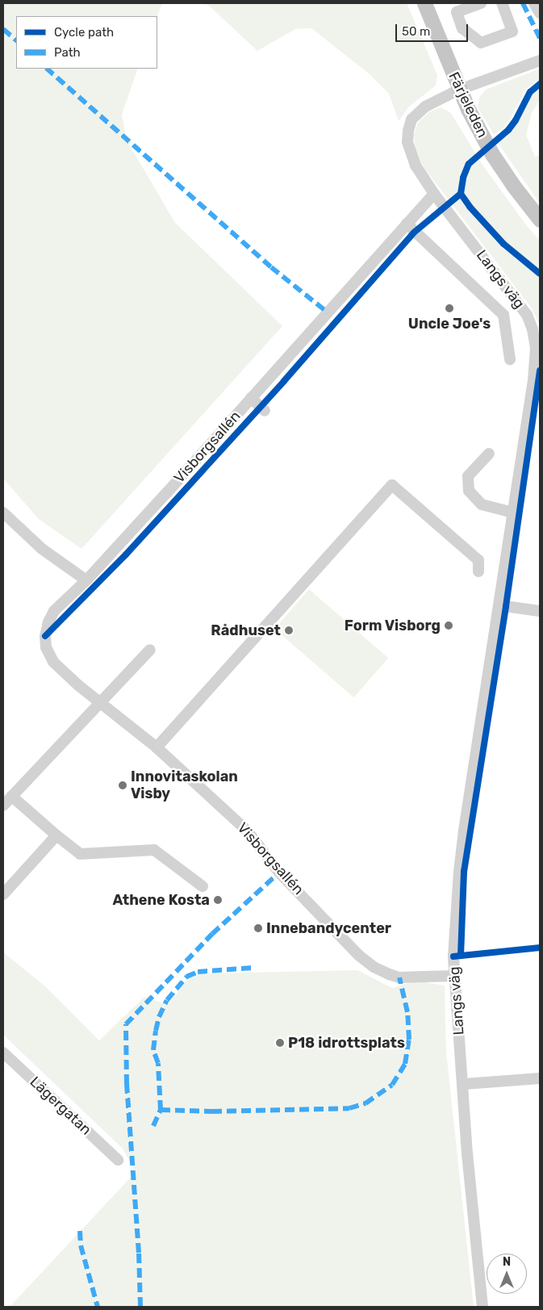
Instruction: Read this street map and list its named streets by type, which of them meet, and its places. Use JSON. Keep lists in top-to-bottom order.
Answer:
{
  "streets": {
    "main road": ["Färjeleden"],
    "street": ["Langs väg", "Visborgsallén", "Lägergatan"]
  },
  "crossings": [
    ["Färjeleden", "Langs väg"],
    ["Langs väg", "Visborgsallén"]
  ],
  "places": [
    "Uncle Joe's",
    "Form Visborg",
    "Rådhuset",
    "Innovitaskolan Visby",
    "Athene Kosta",
    "Innebandycenter",
    "P18 idrottsplats"
  ],
  "legend": ["Cycle path", "Path"],
  "scale_bar": "50 m",
  "north": "top"
}
